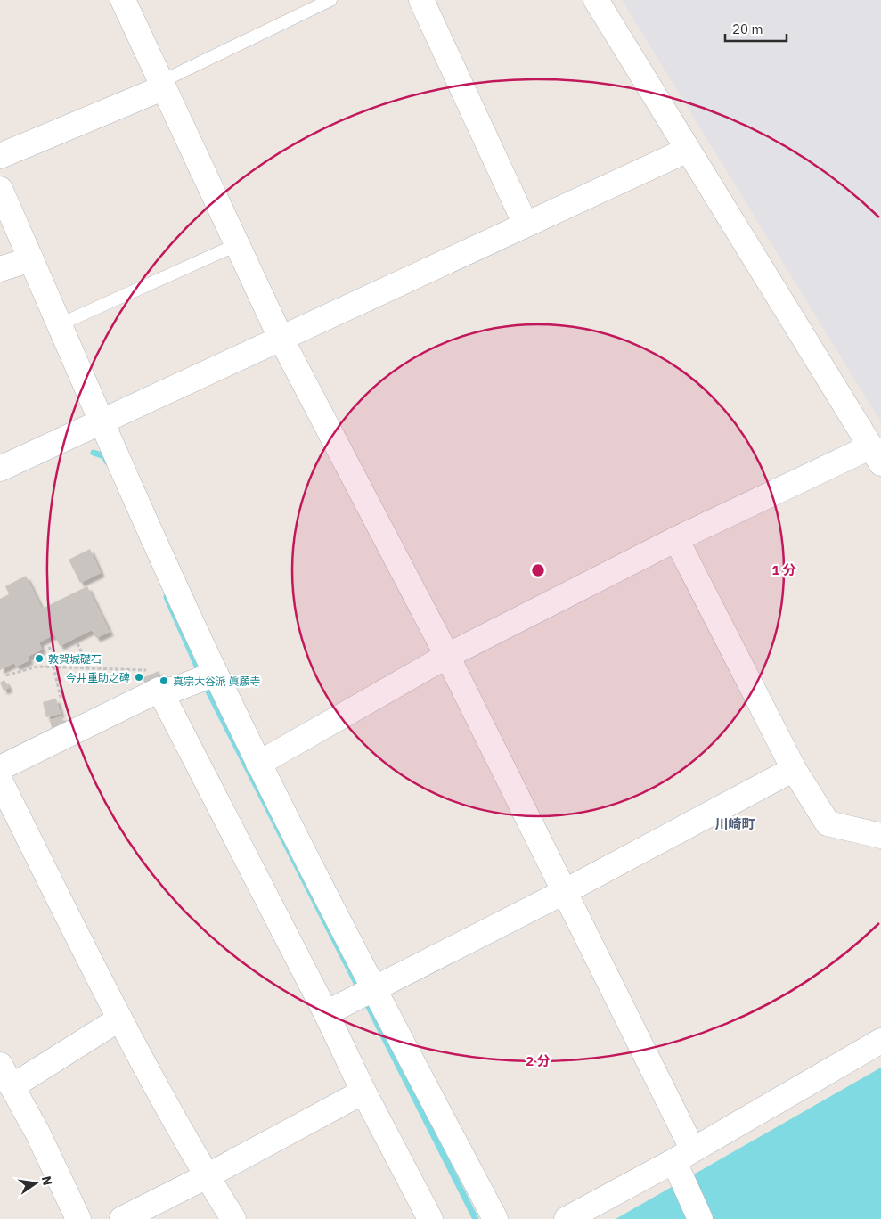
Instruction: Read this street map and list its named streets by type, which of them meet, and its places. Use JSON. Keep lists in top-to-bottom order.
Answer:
{
  "districts": ["川崎町"],
  "places": ["敦賀城礎石", "今井重助之碑", "真宗大谷派 眞願寺"],
  "scale_bar": "20 m",
  "north": "right",
  "rings": ["1 分", "2 分"]
}
